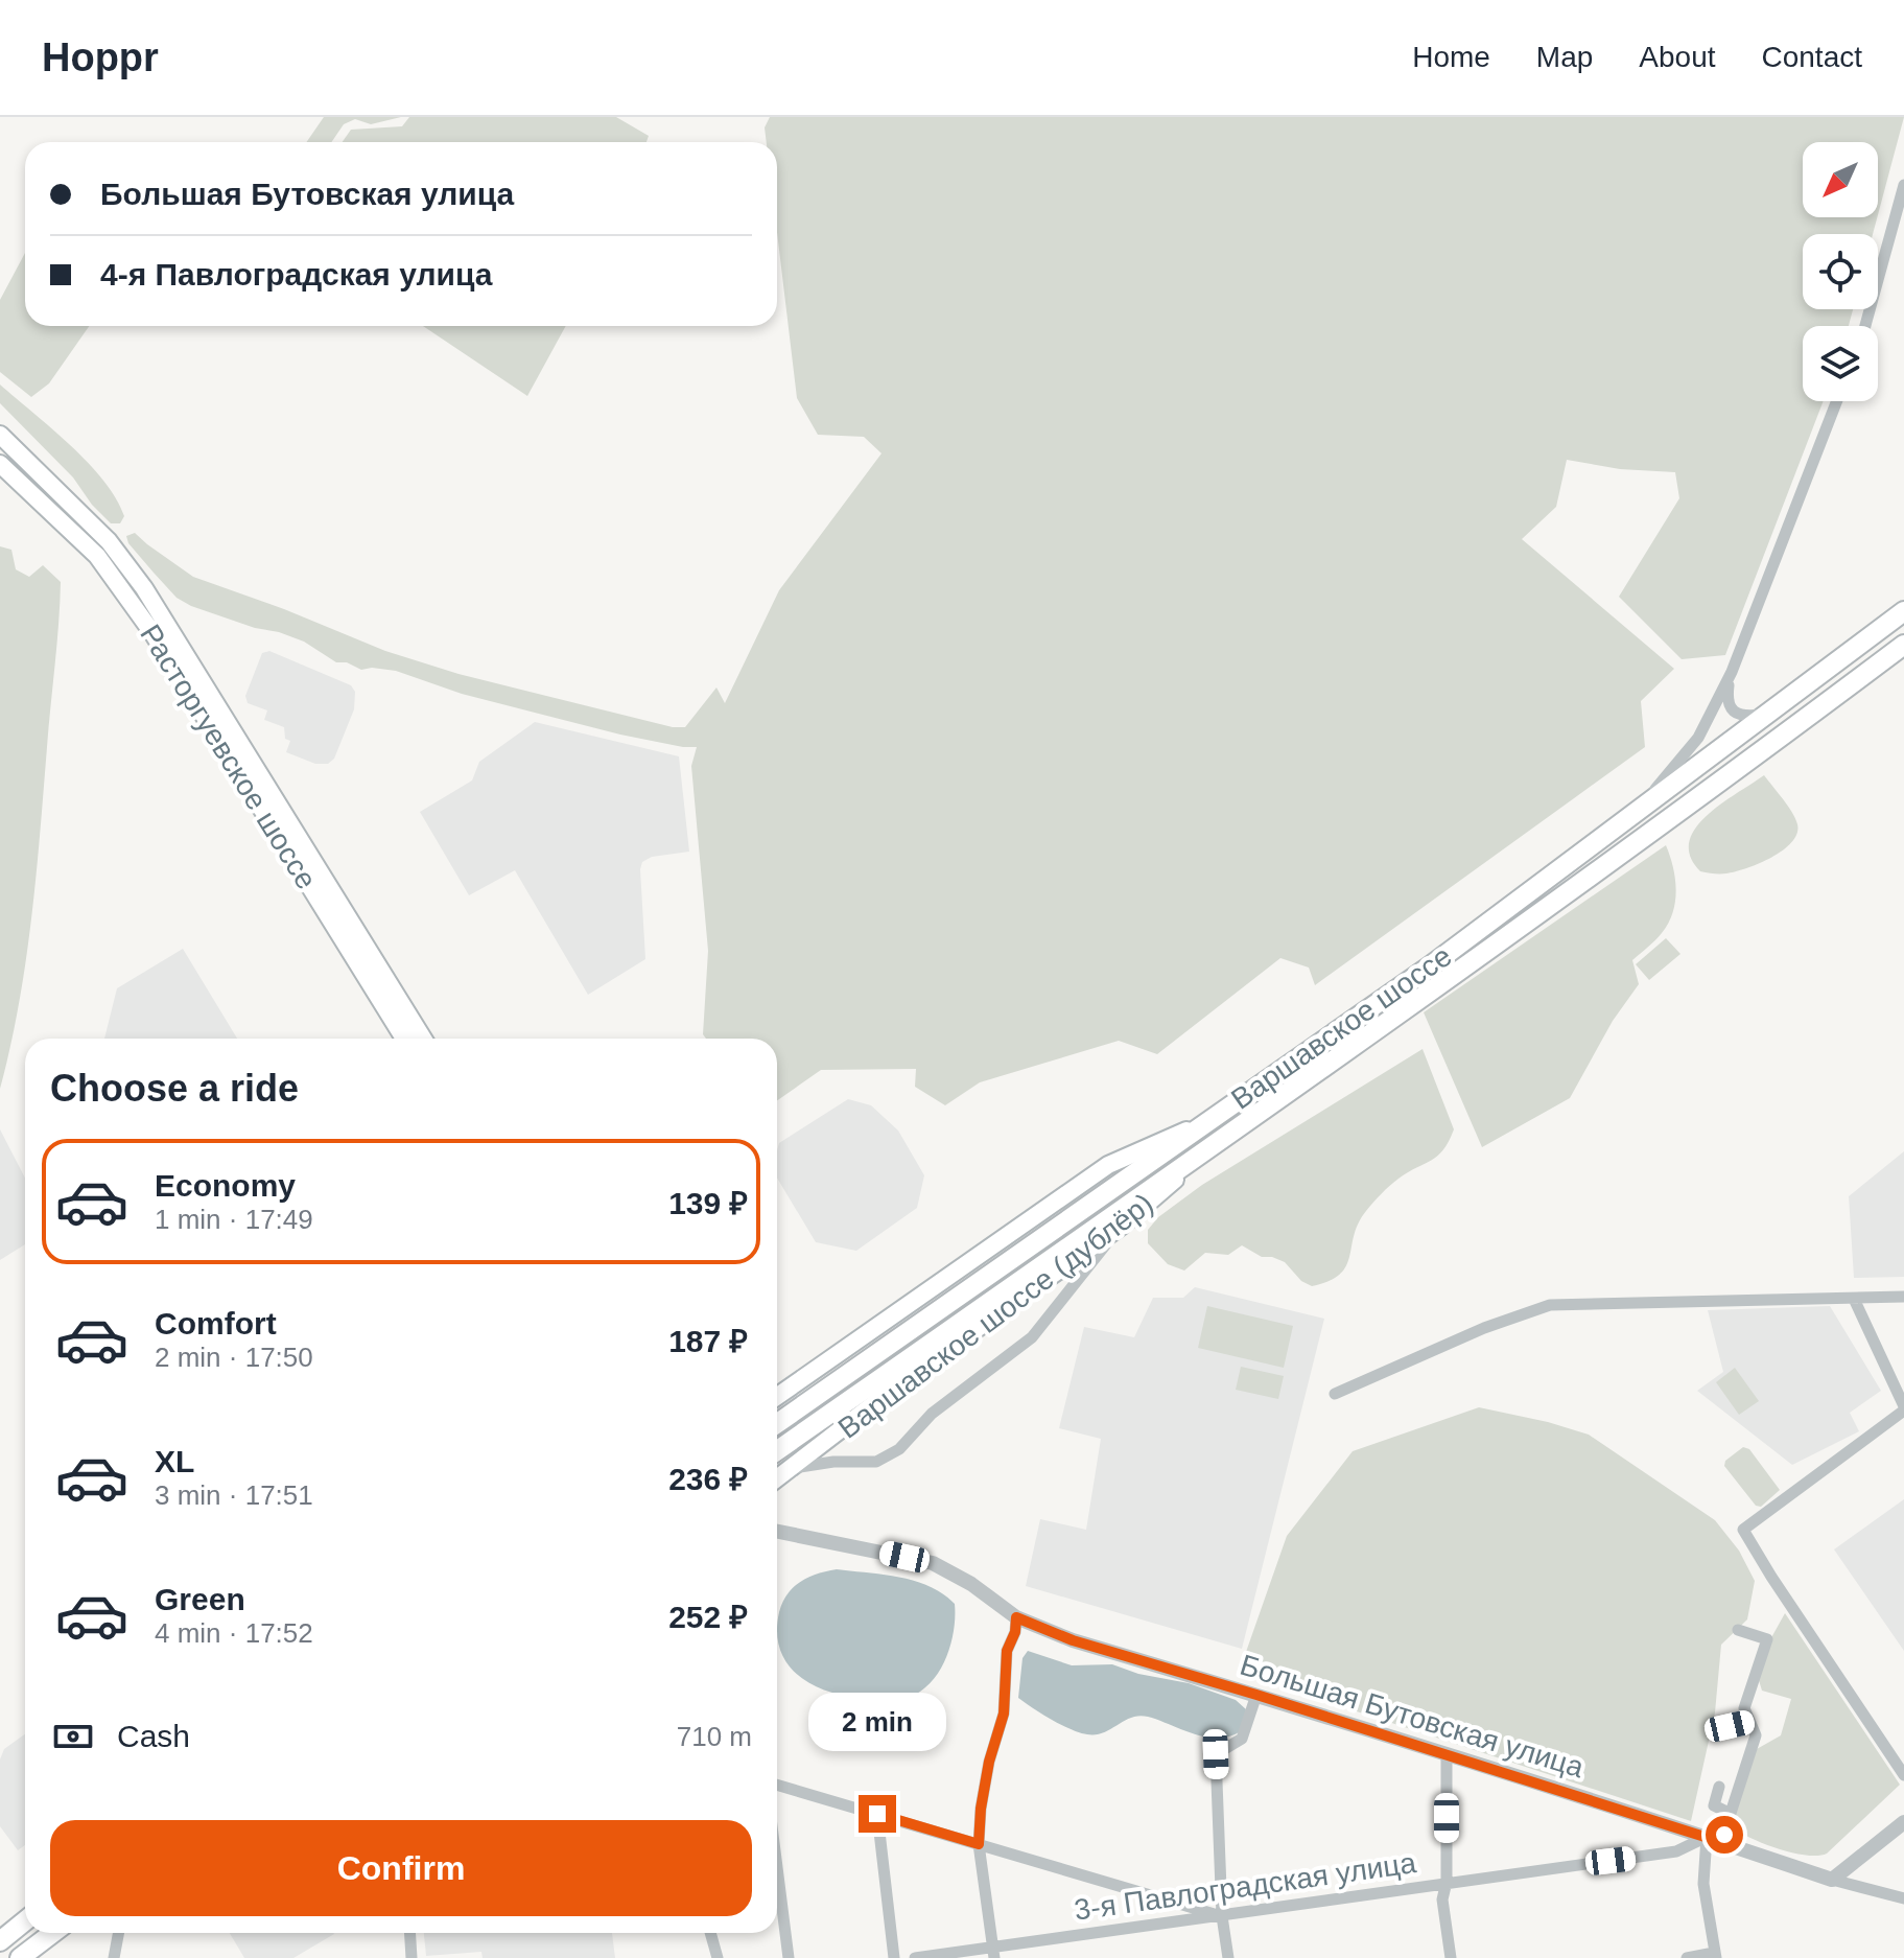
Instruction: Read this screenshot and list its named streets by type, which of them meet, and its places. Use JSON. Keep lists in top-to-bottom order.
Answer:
{
  "streets": {
    "main road": ["Расторгуевское шоссе", "Варшавское шоссе", "Варшавское шоссе (дублёр)"],
    "street": ["Большая Бутовская улица", "3-я Павлоградская улица"]
  },
  "crossings": [
    ["Варшавское шоссе", "Варшавское шоссе (дублёр)"],
    ["Большая Бутовская улица", "3-я Павлоградская улица"]
  ],
  "north": "bottom left",
  "page": {
    "header": "Hoppr",
    "nav": [
      "Home",
      "Map",
      "About",
      "Contact"
    ],
    "banner": ["Большая Бутовская улица", "4-я Павлоградская улица"],
    "heading": "Choose a ride",
    "list": [
      {
        "name": "Economy",
        "note": "1 min · 17:49",
        "value": "139 ₽"
      },
      {
        "name": "Comfort",
        "note": "2 min · 17:50",
        "value": "187 ₽"
      },
      {
        "name": "XL",
        "note": "3 min · 17:51",
        "value": "236 ₽"
      },
      {
        "name": "Green",
        "note": "4 min · 17:52",
        "value": "252 ₽"
      }
    ],
    "pay": ["Cash", "710 m"],
    "bubble": "2 min",
    "buttons": "Confirm"
  }
}
